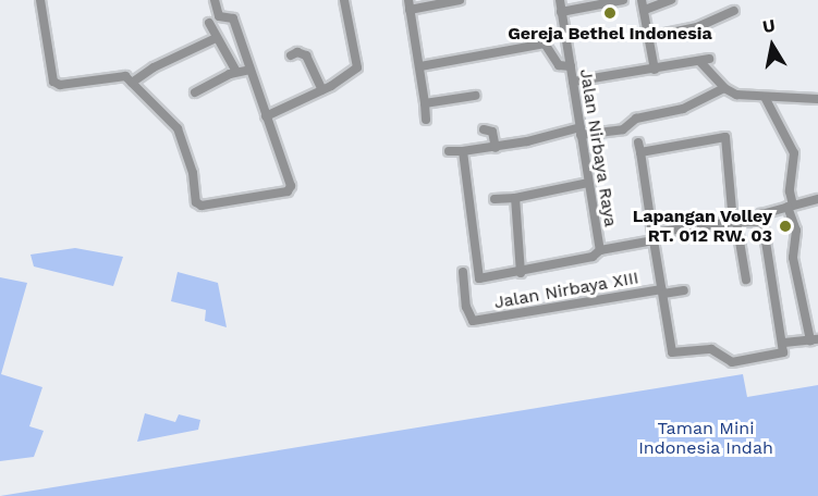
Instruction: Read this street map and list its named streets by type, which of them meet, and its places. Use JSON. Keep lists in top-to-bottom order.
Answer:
{
  "streets": {
    "street": ["Jalan Nirbaya Raya", "Jalan Nirbaya XIII"]
  },
  "parks": ["Taman Mini Indonesia Indah"],
  "places": ["Gereja Bethel Indonesia", "Lapangan Volley RT. 012 RW. 03"],
  "north": "top"
}
